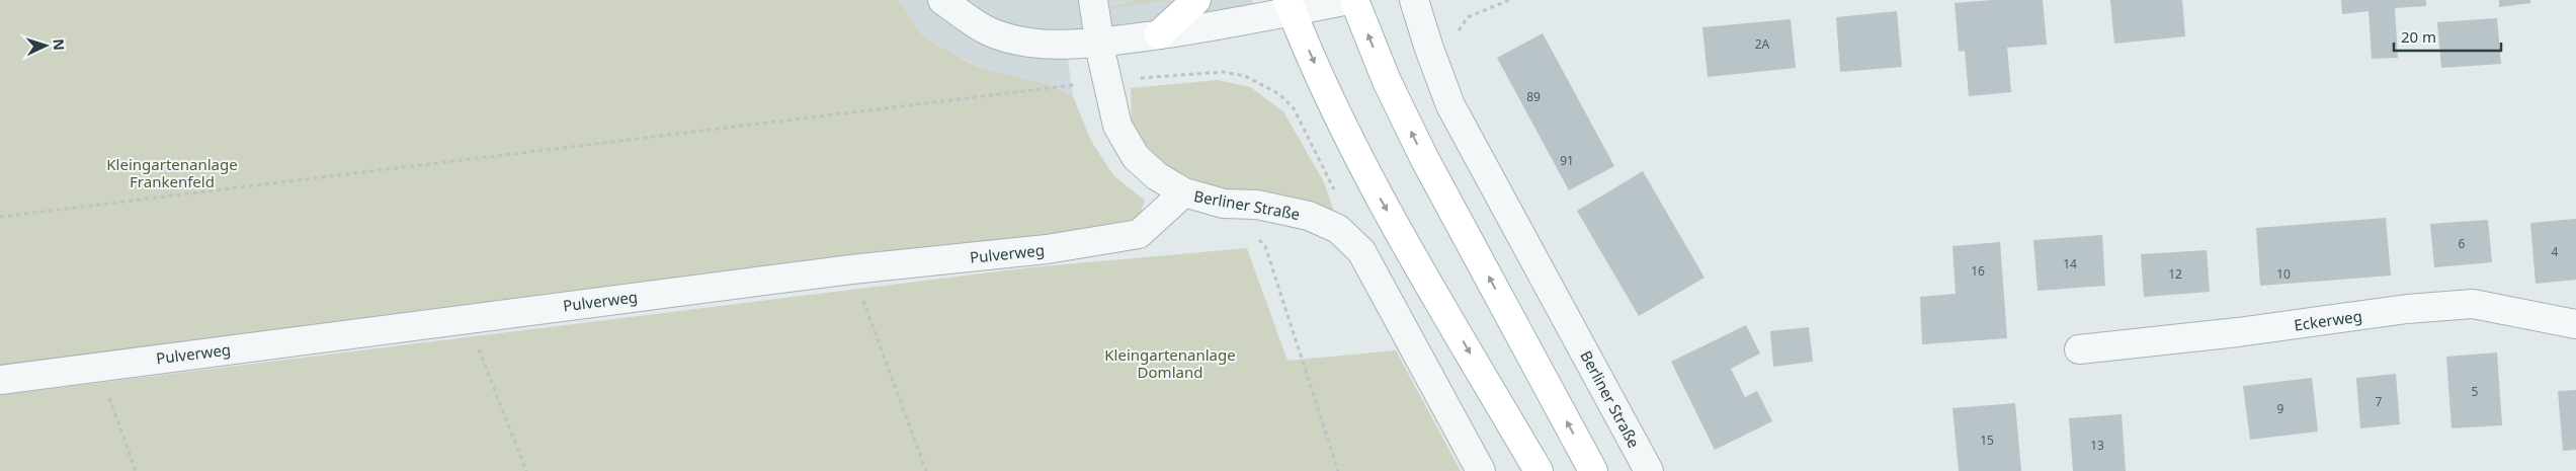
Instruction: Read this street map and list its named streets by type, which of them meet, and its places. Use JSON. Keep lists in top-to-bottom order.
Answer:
{
  "streets": {
    "street": ["Berliner Straße", "Pulverweg", "Eckerweg"]
  },
  "crossings": [
    ["Berliner Straße", "Pulverweg"]
  ],
  "parks": ["Kleingartenanlage Frankenfeld", "Kleingartenanlage Domland"],
  "house_numbers": [
    "2A",
    "89",
    "91",
    "6",
    "4",
    "14",
    "16",
    "12",
    "10",
    "5",
    "7",
    "9",
    "15",
    "13"
  ],
  "scale_bar": "20 m",
  "north": "right"
}
